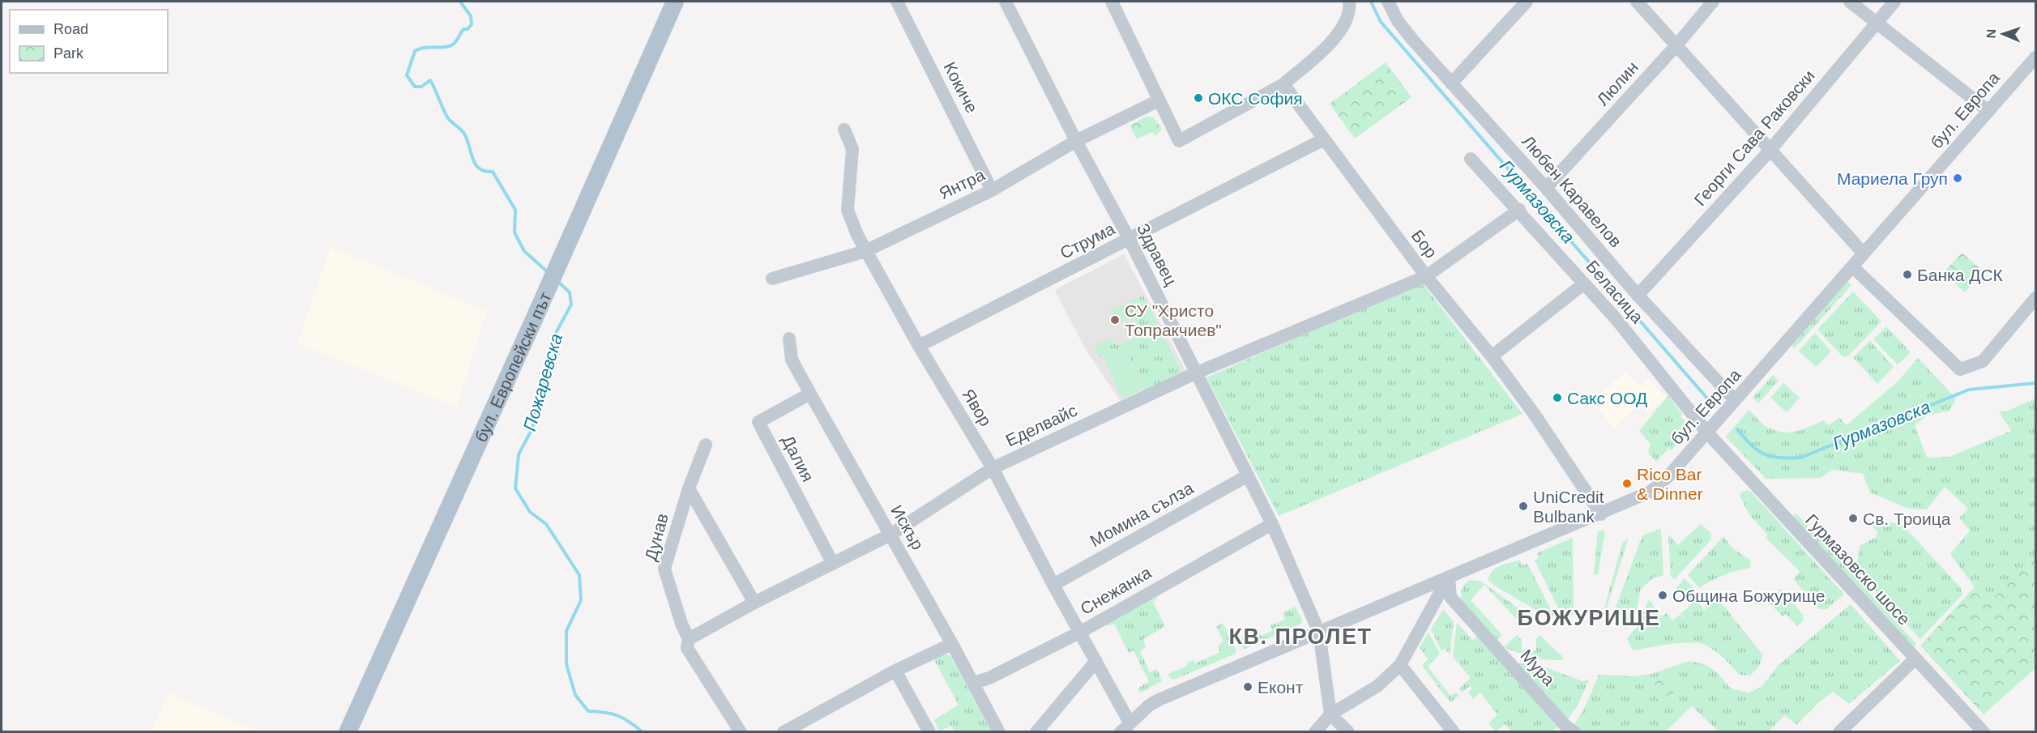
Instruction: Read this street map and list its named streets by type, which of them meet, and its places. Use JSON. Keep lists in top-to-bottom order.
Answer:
{
  "streets": {
    "main road": ["бул. Европейски път"],
    "street": [
      "Люлин",
      "Кокиче",
      "бул. Европа",
      "Георги Сава Раковски",
      "Янтра",
      "Любен Каравелов",
      "Струма",
      "Бор",
      "Здравец",
      "Беласица",
      "Явор",
      "Еделвайс",
      "Далия",
      "Момина сълза",
      "Искър",
      "Дунав",
      "Гурмазовско шосе",
      "Снежанка",
      "Мура"
    ]
  },
  "crossings": [
    ["Люлин", "Любен Каравелов"],
    ["Кокиче", "Янтра"],
    ["бул. Европа", "Любен Каравелов"],
    ["бул. Европа", "Бор"],
    ["бул. Европа", "Здравец"],
    ["бул. Европа", "Беласица"],
    ["бул. Европа", "Явор"],
    ["бул. Европа", "Гурмазовско шосе"],
    ["бул. Европа", "Мура"],
    ["Георги Сава Раковски", "Любен Каравелов"],
    ["Янтра", "Здравец"],
    ["Янтра", "Явор"],
    ["Струма", "Бор"],
    ["Струма", "Здравец"],
    ["Струма", "Явор"],
    ["Бор", "Еделвайс"],
    ["Здравец", "Еделвайс"],
    ["Здравец", "Момина сълза"],
    ["Здравец", "Снежанка"],
    ["Беласица", "Еделвайс"],
    ["Беласица", "Гурмазовско шосе"],
    ["Явор", "Еделвайс"],
    ["Явор", "Момина сълза"],
    ["Явор", "Снежанка"],
    ["Еделвайс", "Далия"],
    ["Еделвайс", "Искър"],
    ["Еделвайс", "Дунав"],
    ["Далия", "Искър"],
    ["Искър", "Снежанка"]
  ],
  "districts": ["БОЖУРИЩЕ", "КВ. ПРОЛЕТ"],
  "water": ["Гурмазовска", "Пожаревска"],
  "places": [
    "ОКС София",
    "Мариела Груп",
    "Банка ДСК",
    "СУ \"Христо Топракчиев\"",
    "Сакс ООД",
    "Rico Bar & Dinner",
    "UniCredit Bulbank",
    "Св. Троица",
    "Община Божурище",
    "Еконт"
  ],
  "legend": ["Road", "Park"],
  "north": "left"
}
